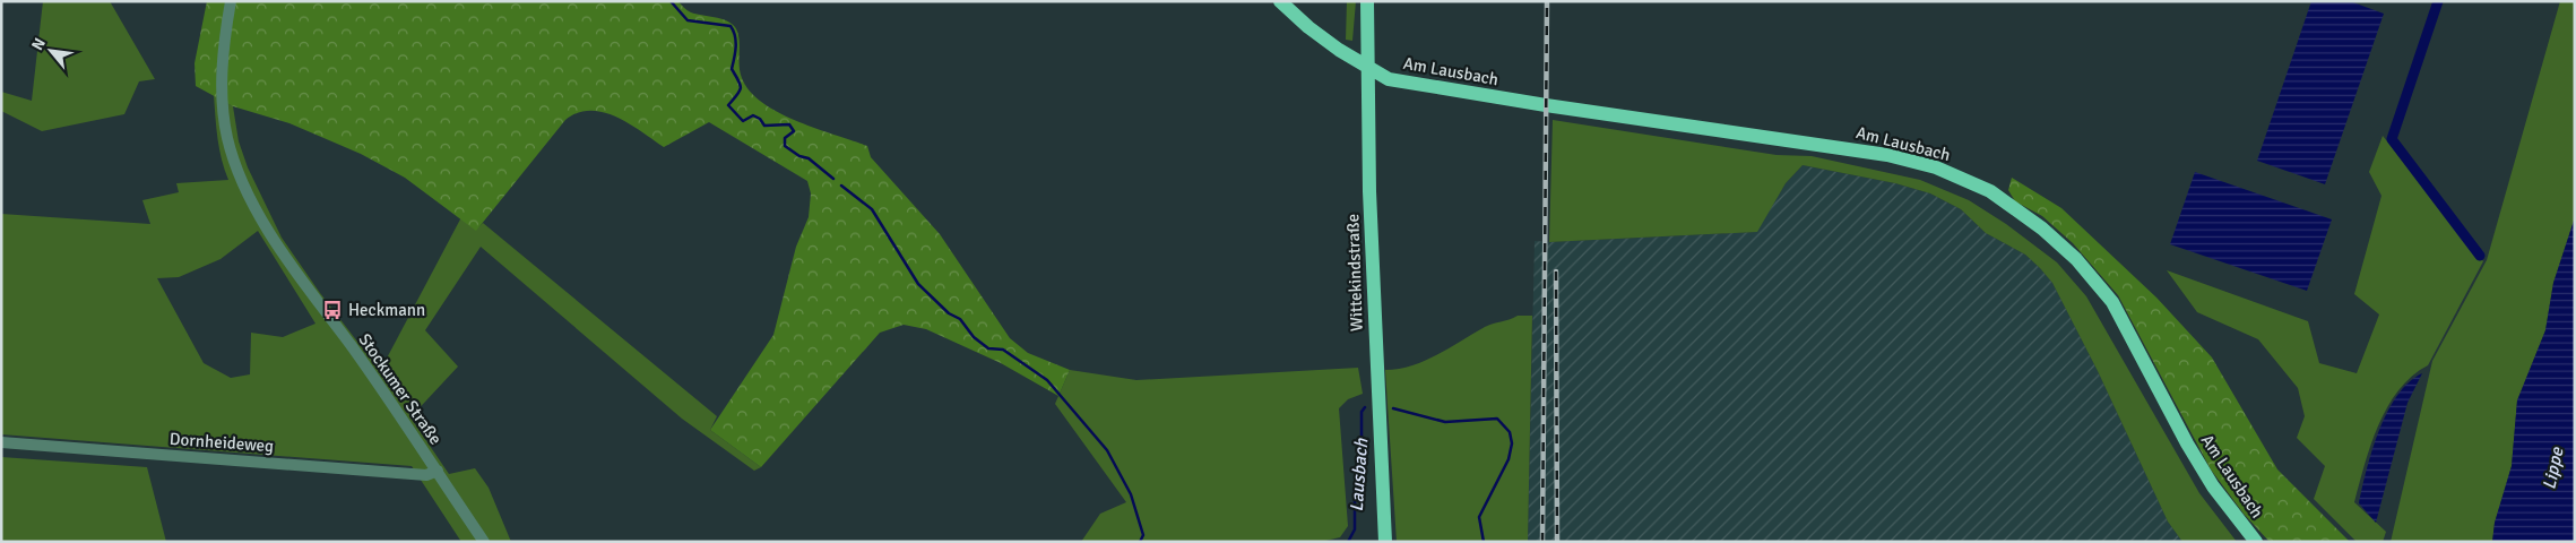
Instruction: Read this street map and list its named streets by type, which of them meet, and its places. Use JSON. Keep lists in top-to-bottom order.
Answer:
{
  "streets": {
    "main road": ["Am Lausbach", "Wittekindstraße"],
    "street": ["Stockumer Straße", "Dornheideweg"]
  },
  "crossings": [
    ["Am Lausbach", "Wittekindstraße"],
    ["Stockumer Straße", "Dornheideweg"]
  ],
  "water": ["Lippe", "Lausbach"],
  "places": {
    "bus stop": ["Heckmann"]
  },
  "north": "top left"
}
